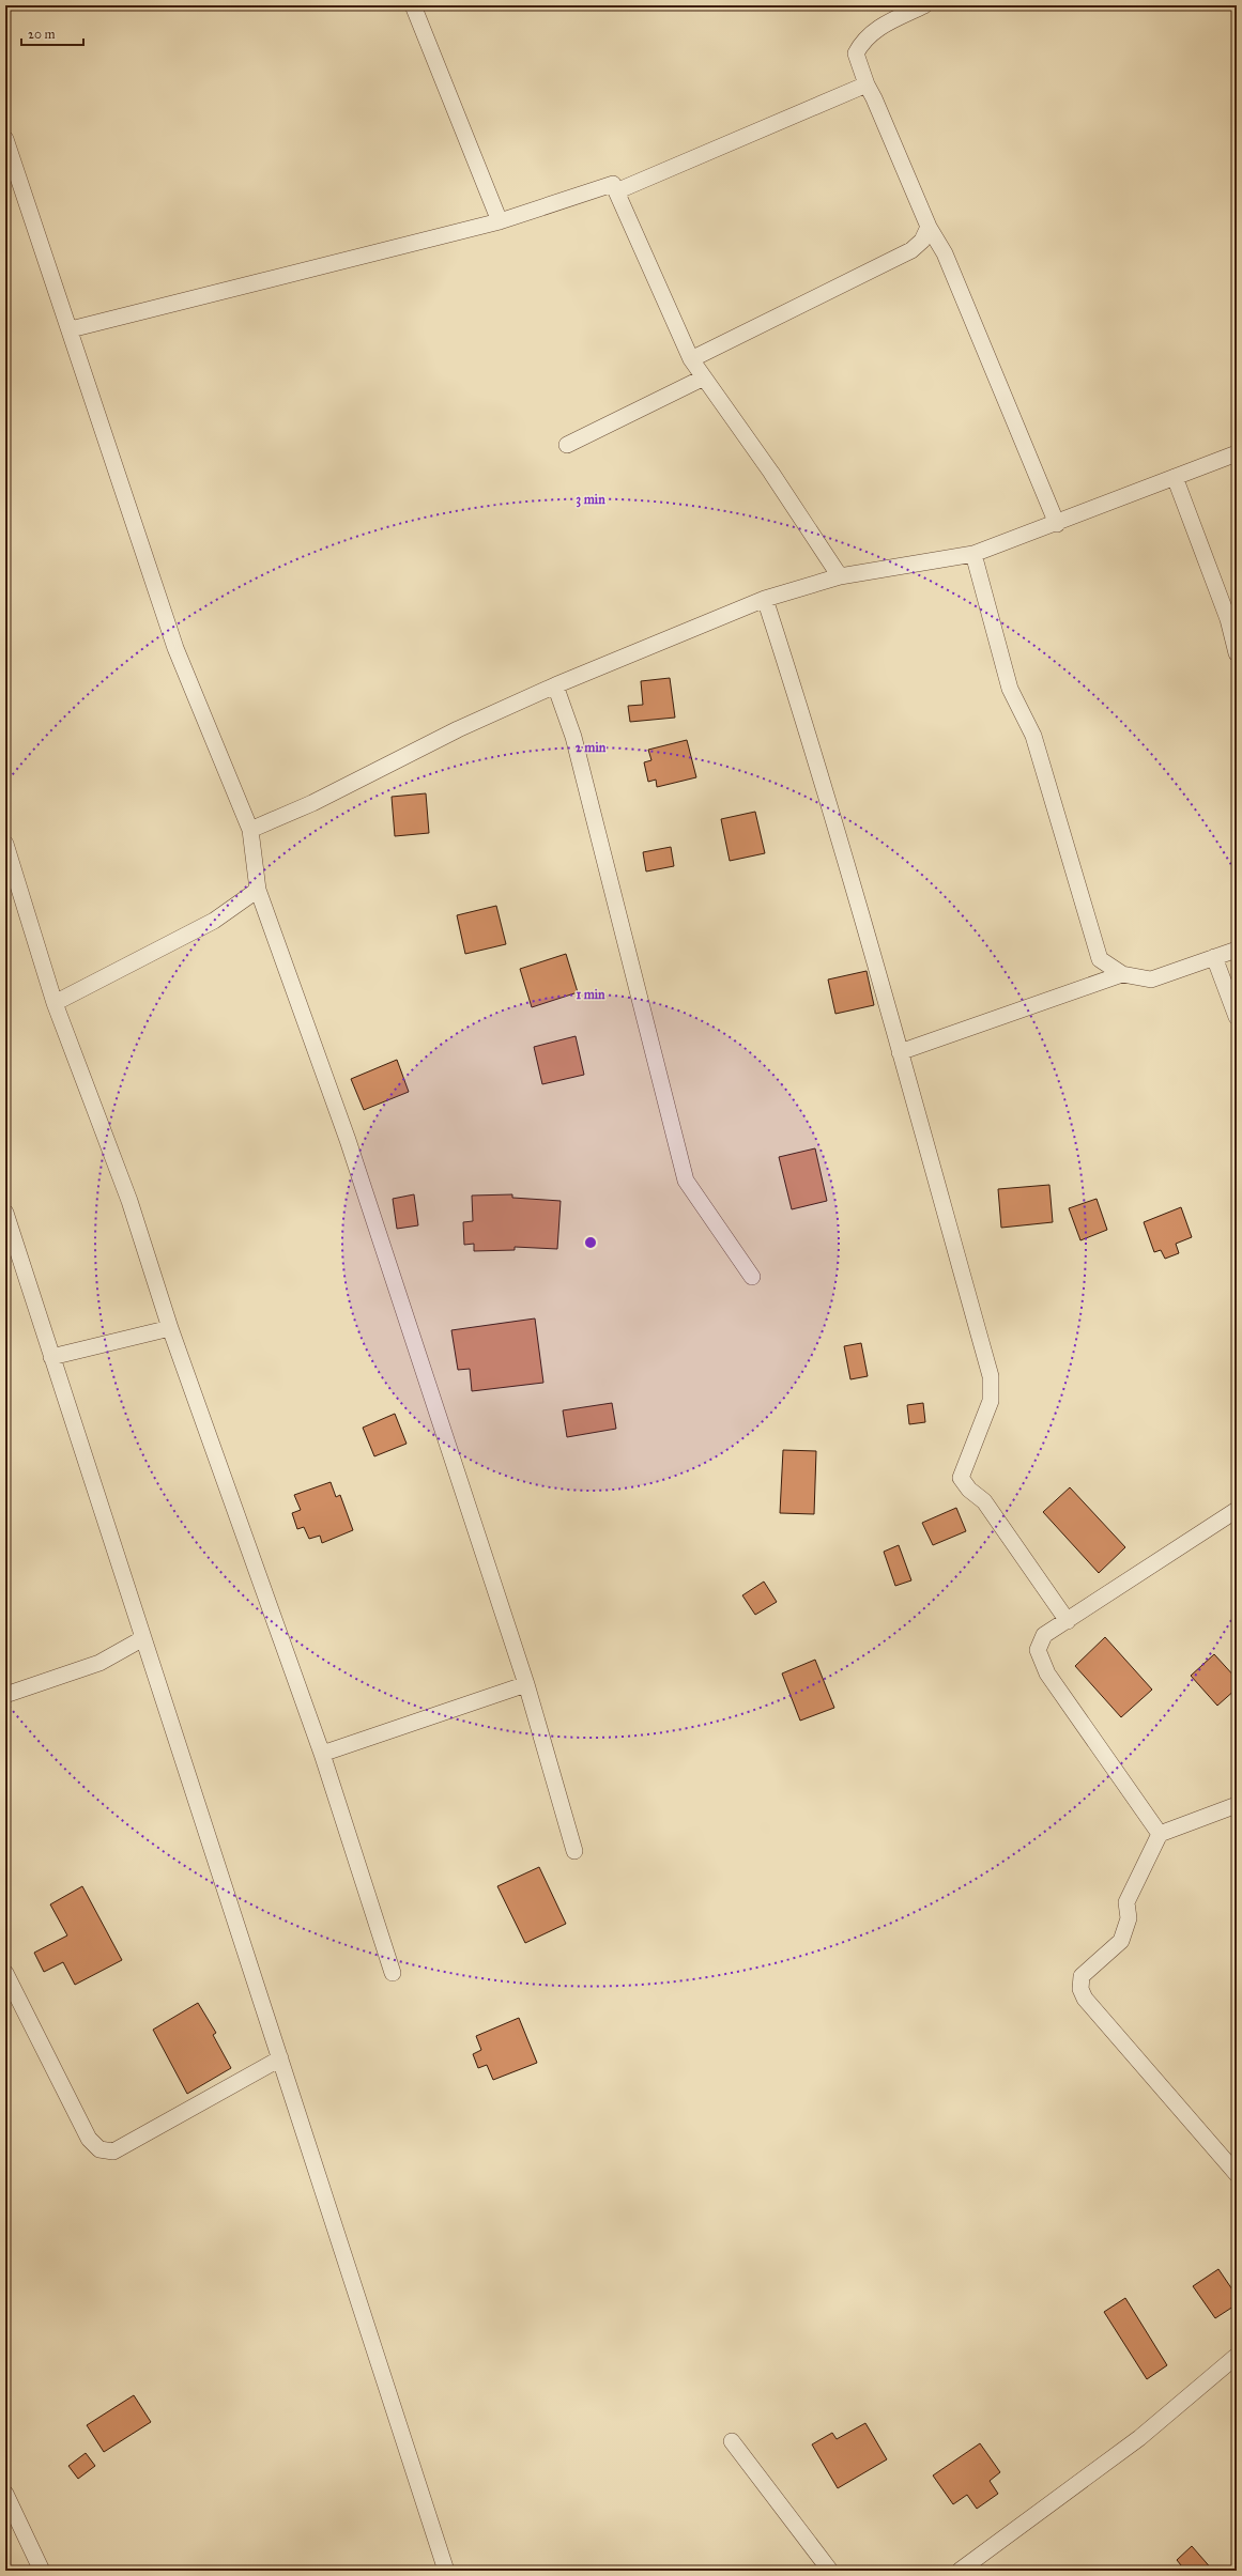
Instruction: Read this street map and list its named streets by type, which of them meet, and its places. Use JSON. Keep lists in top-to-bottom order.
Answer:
{
  "scale_bar": "20 m",
  "rings": ["3 min", "2 min", "1 min"]
}
